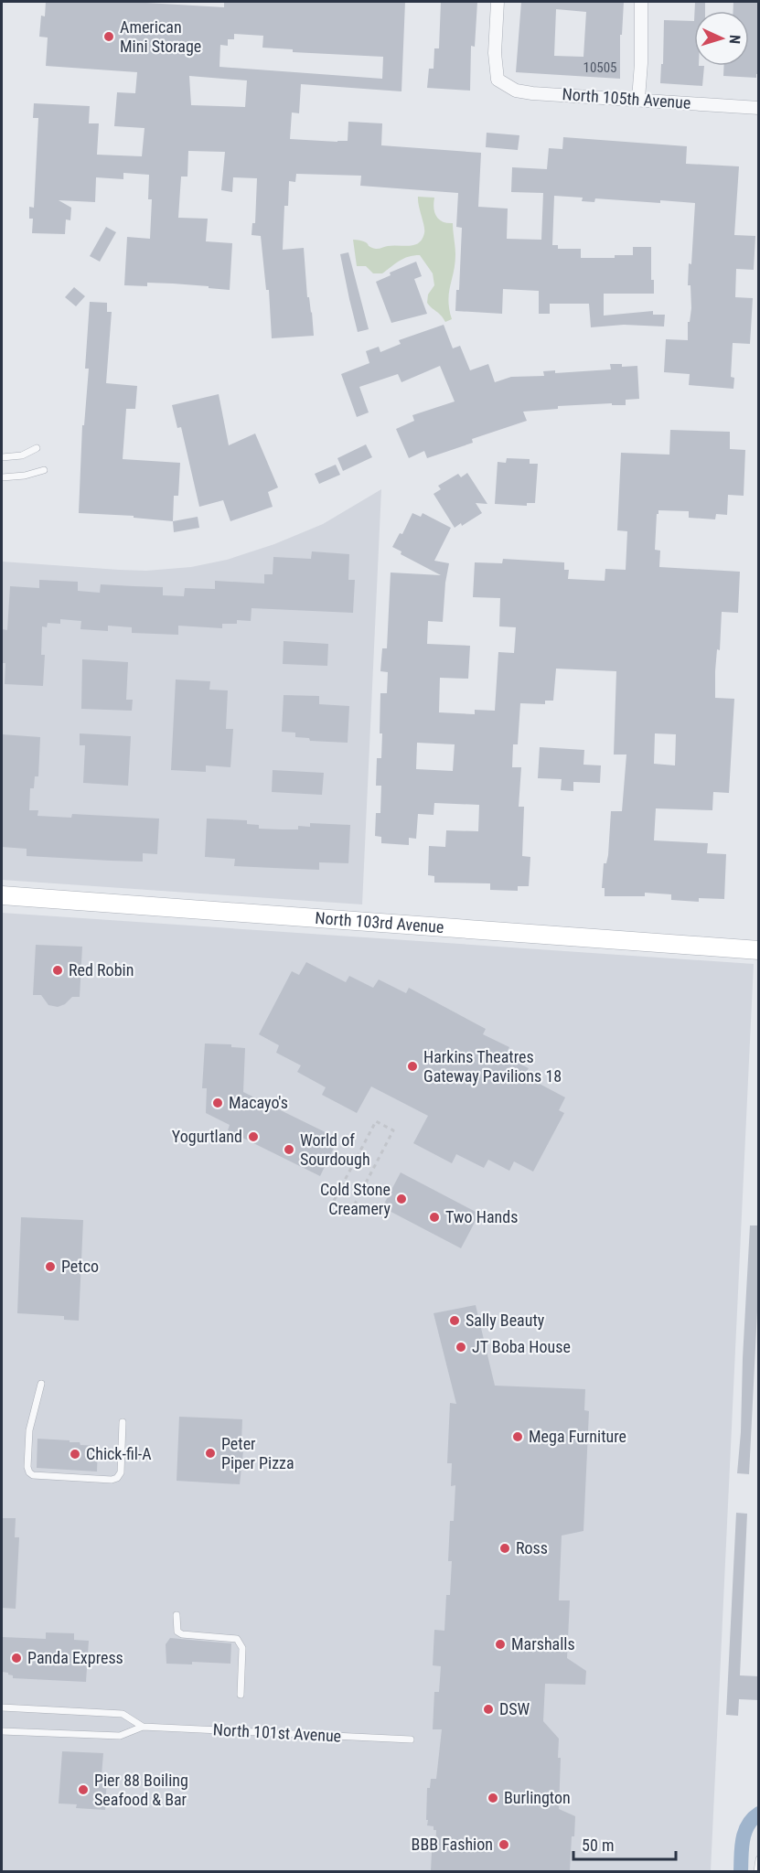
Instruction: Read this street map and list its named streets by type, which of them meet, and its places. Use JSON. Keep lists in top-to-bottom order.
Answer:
{
  "streets": {
    "street": ["North 105th Avenue", "North 103rd Avenue"],
    "lane": ["North 101st Avenue"]
  },
  "places": [
    "American Mini Storage",
    "Red Robin",
    "Harkins Theatres Gateway Pavilions 18",
    "Macayo's",
    "Yogurtland",
    "World of Sourdough",
    "Cold Stone Creamery",
    "Two Hands",
    "Petco",
    "Sally Beauty",
    "JT Boba House",
    "Mega Furniture",
    "Peter Piper Pizza",
    "Chick-fil-A",
    "Ross",
    "Marshalls",
    "Panda Express",
    "DSW",
    "Pier 88 Boiling Seafood & Bar",
    "Burlington",
    "BBB Fashion"
  ],
  "house_numbers": ["10505"],
  "scale_bar": "50 m",
  "north": "right"
}
